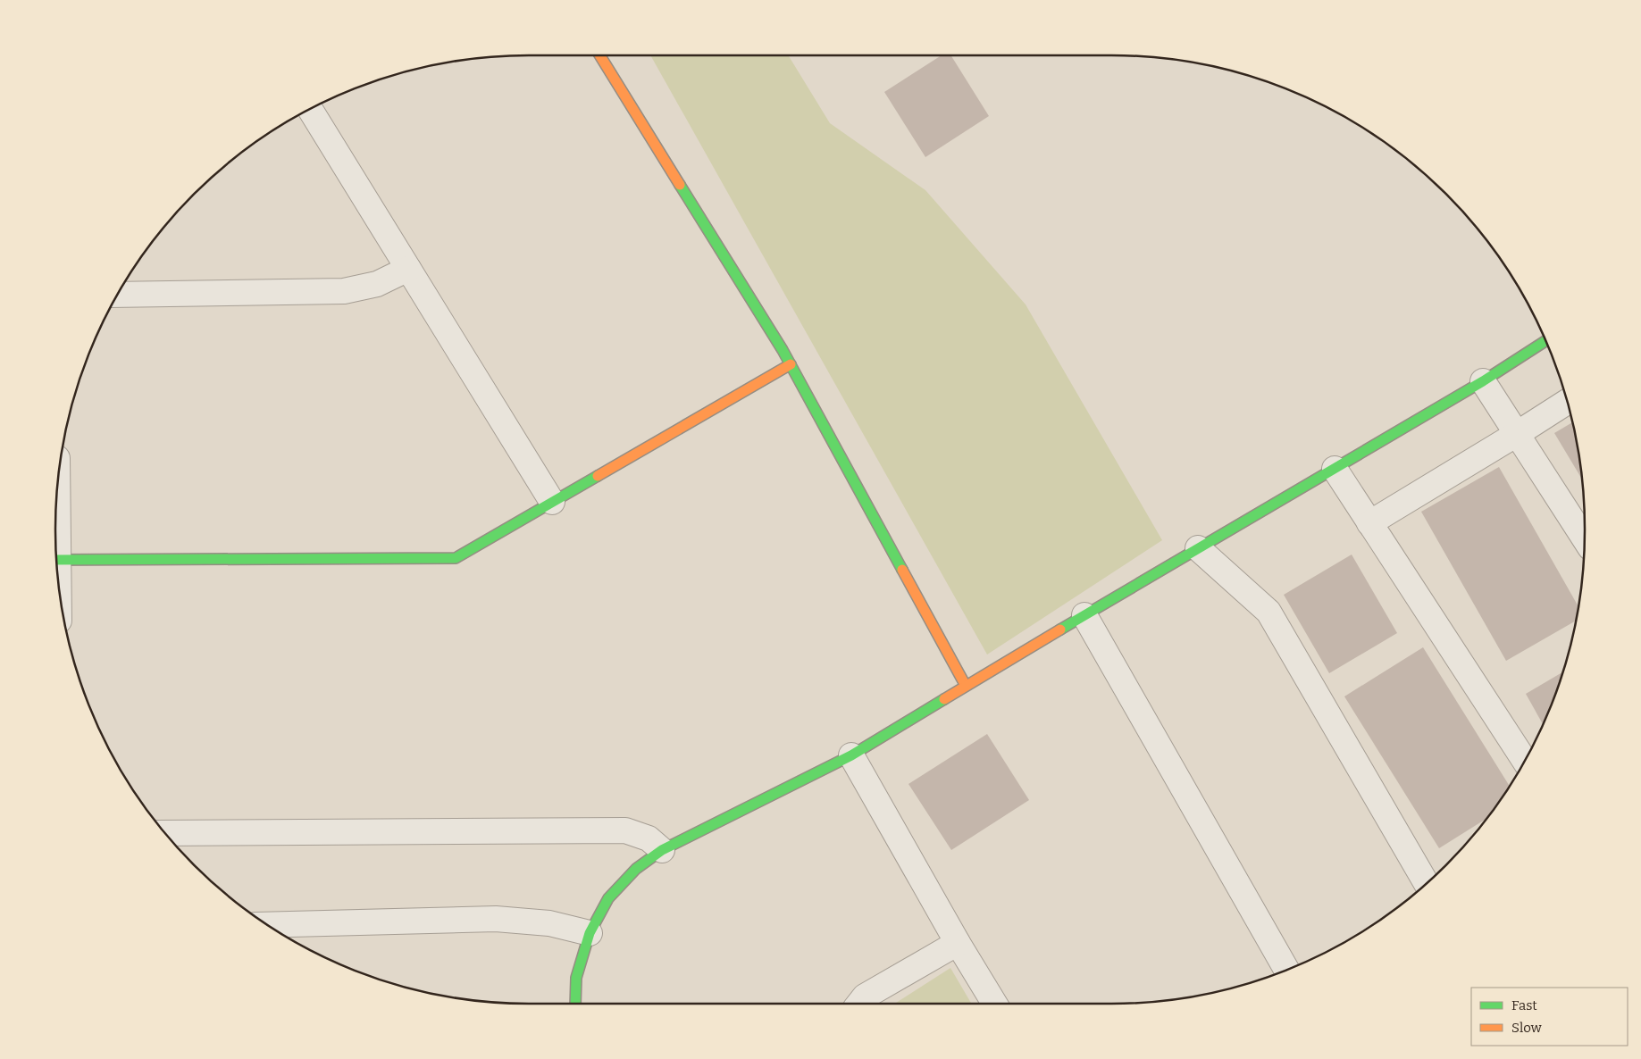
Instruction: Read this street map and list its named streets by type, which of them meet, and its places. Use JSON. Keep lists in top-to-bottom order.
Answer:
{
  "legend": ["Fast", "Slow"]
}
